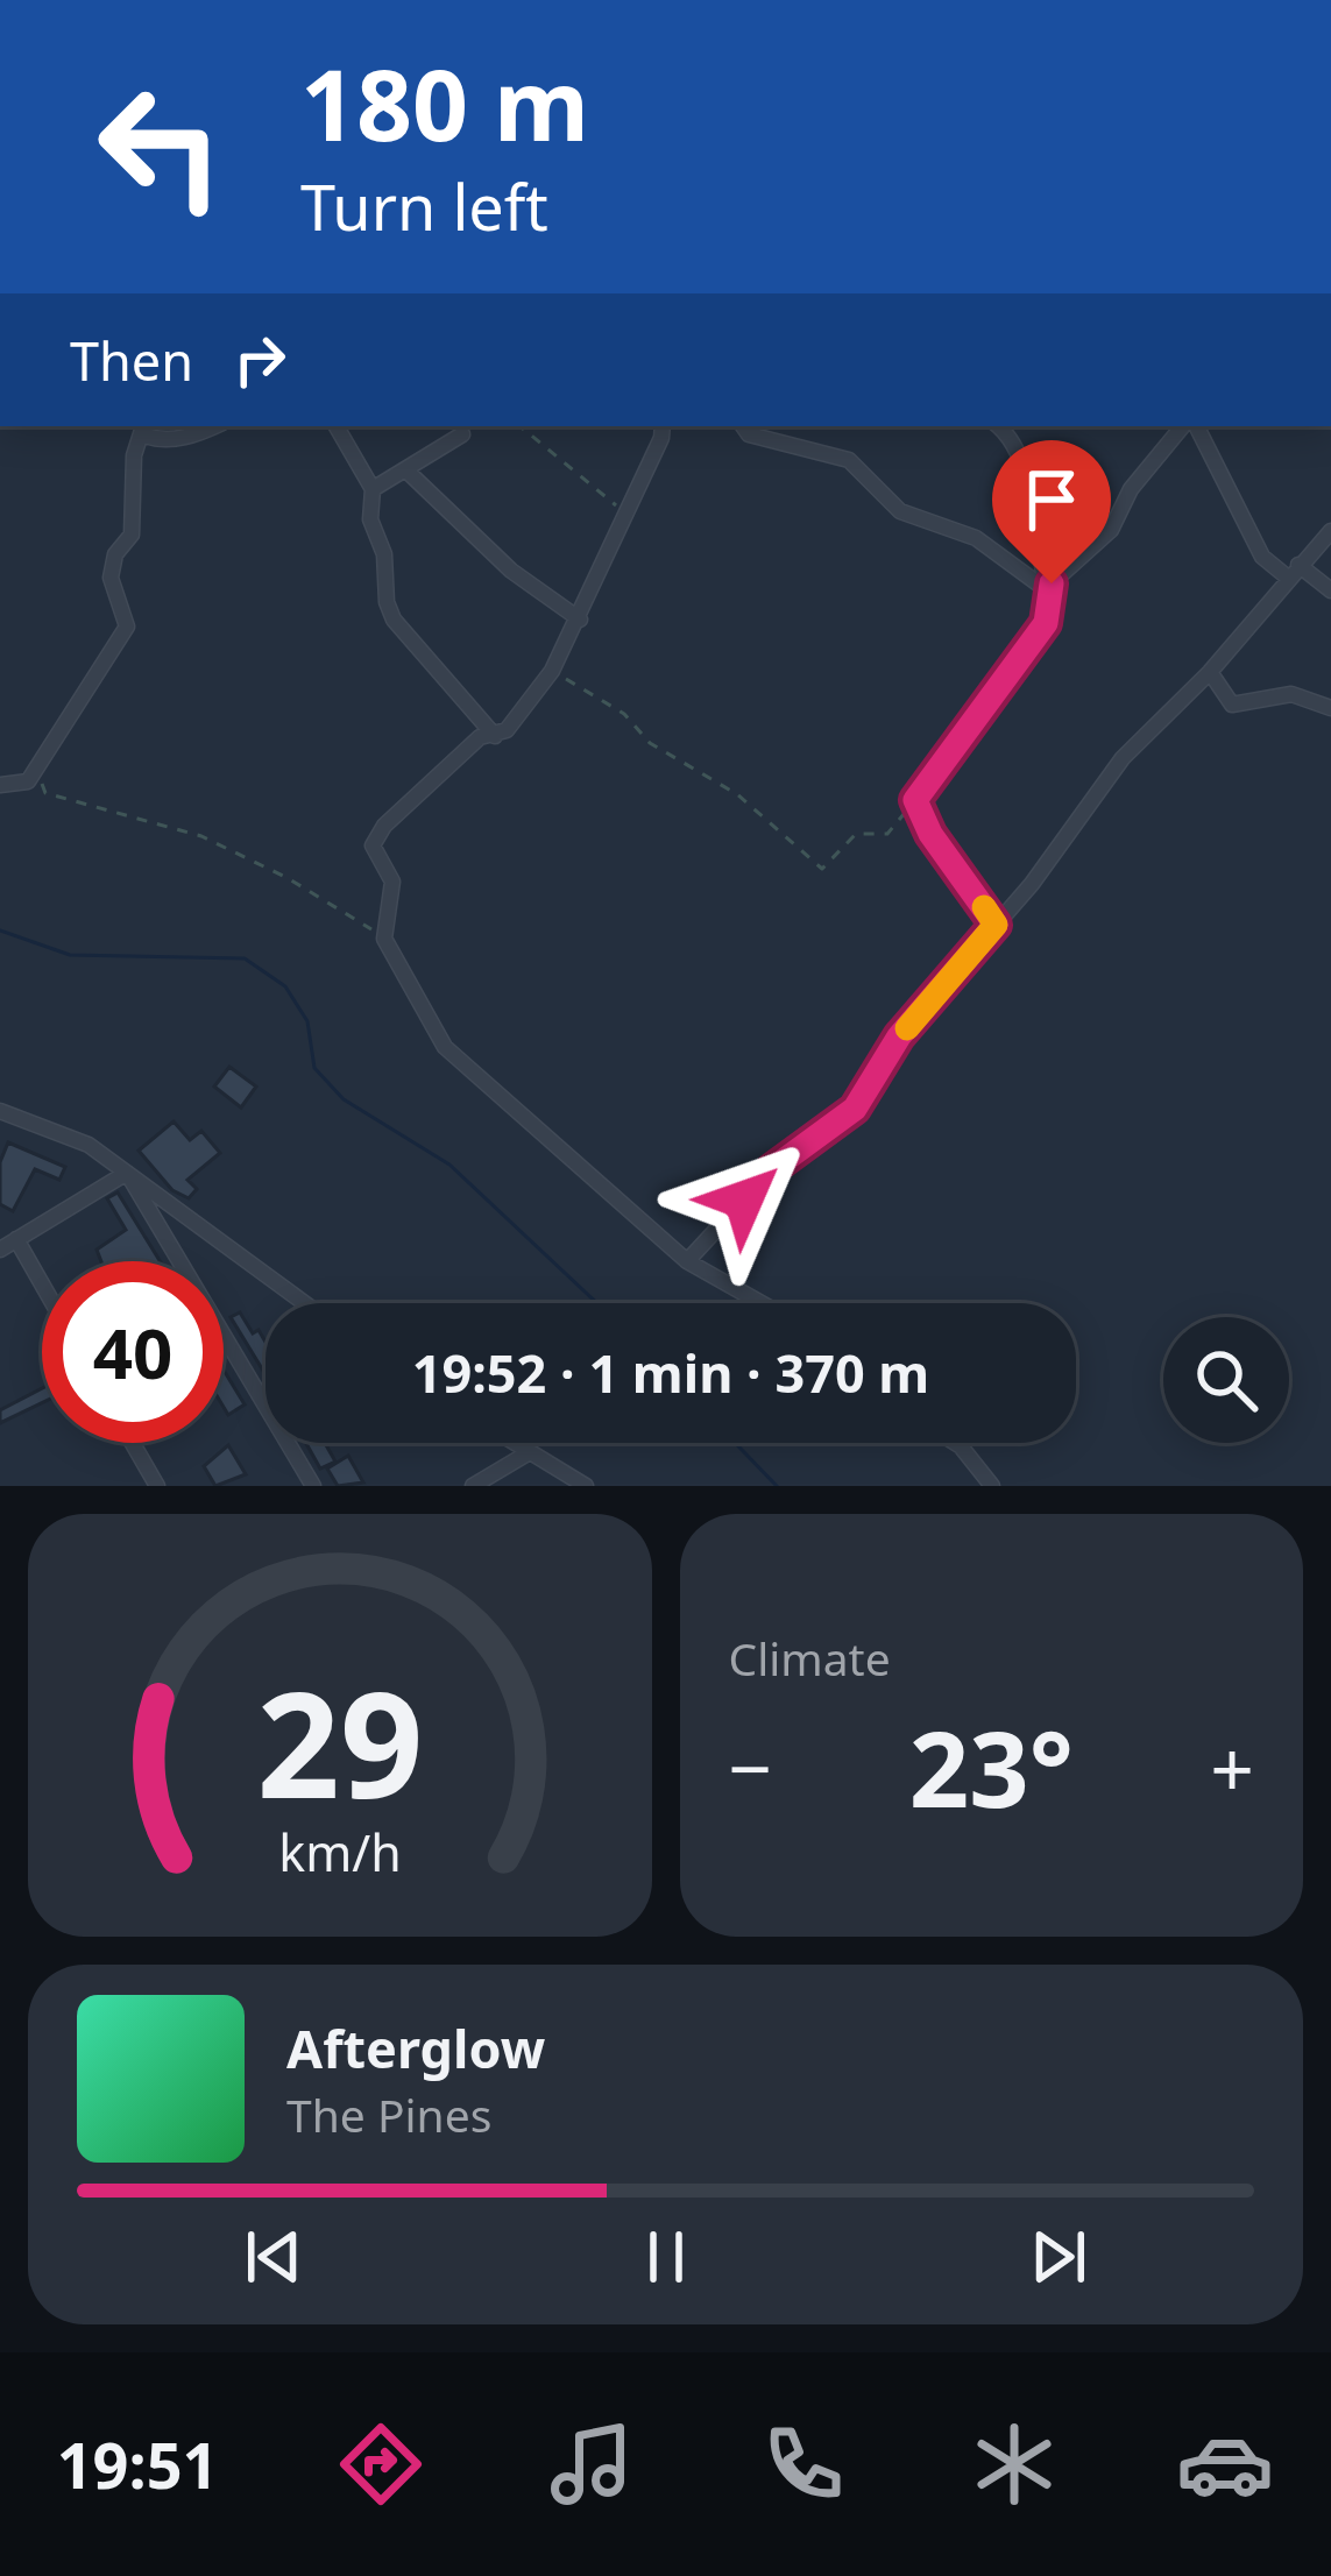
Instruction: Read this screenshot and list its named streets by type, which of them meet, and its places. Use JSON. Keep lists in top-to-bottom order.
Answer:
{
  "page": {
    "turn": ["180 m", "Turn left"],
    "then": "Then",
    "limit": "40",
    "trip": "19:52 · 1 min · 370 m",
    "tile": "Climate",
    "heat": ["−", "23°", "+"],
    "song": ["Afterglow", "The Pines"],
    "tabs": "19:51",
    "gauge": ["29", "km/h"]
  }
}
